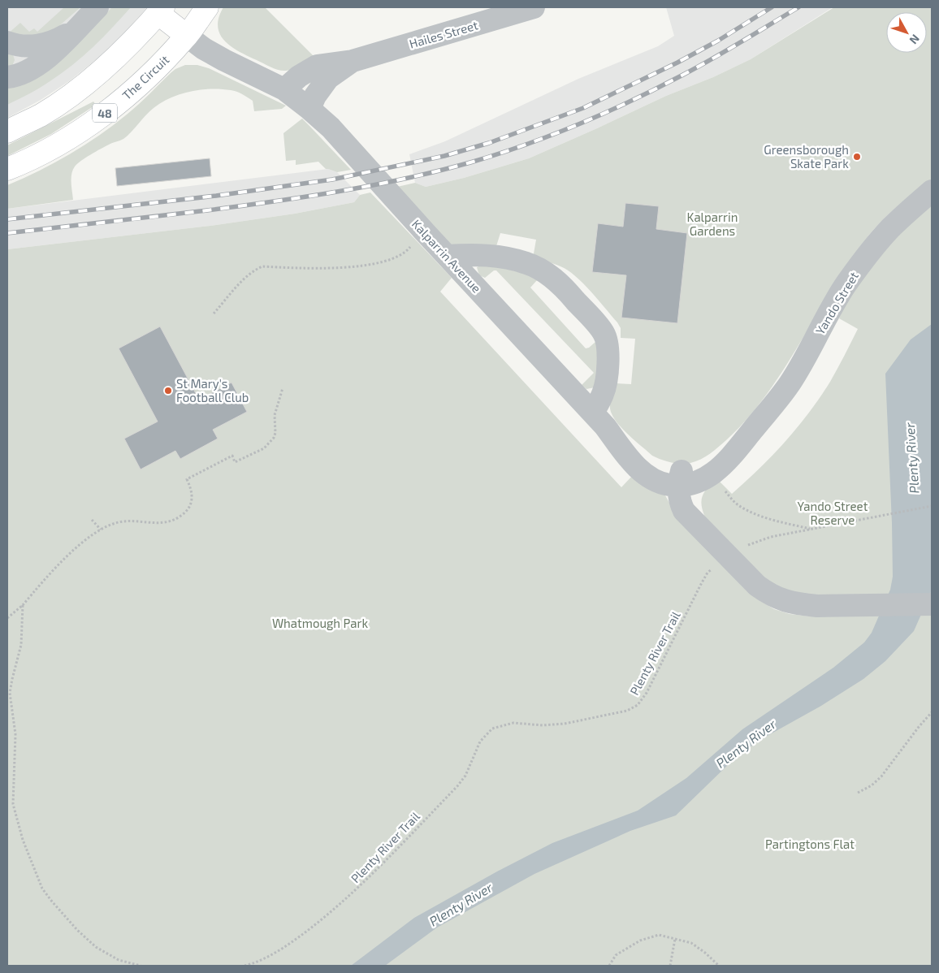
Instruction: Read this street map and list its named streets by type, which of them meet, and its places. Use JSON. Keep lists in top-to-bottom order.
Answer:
{
  "streets": {
    "main road": ["The Circuit", "48"],
    "street": ["Hailes Street", "Kalparrin Avenue", "Yando Street"],
    "path": ["Plenty River Trail"]
  },
  "crossings": [
    ["Hailes Street", "Kalparrin Avenue"],
    ["Kalparrin Avenue", "Yando Street"]
  ],
  "water": ["Plenty River"],
  "parks": [
    "Kalparrin Gardens",
    "Yando Street Reserve",
    "Whatmough Park",
    "Partingtons Flat"
  ],
  "places": ["Greensborough Skate Park", "St Mary's Football Club"],
  "north": "bottom right"
}
